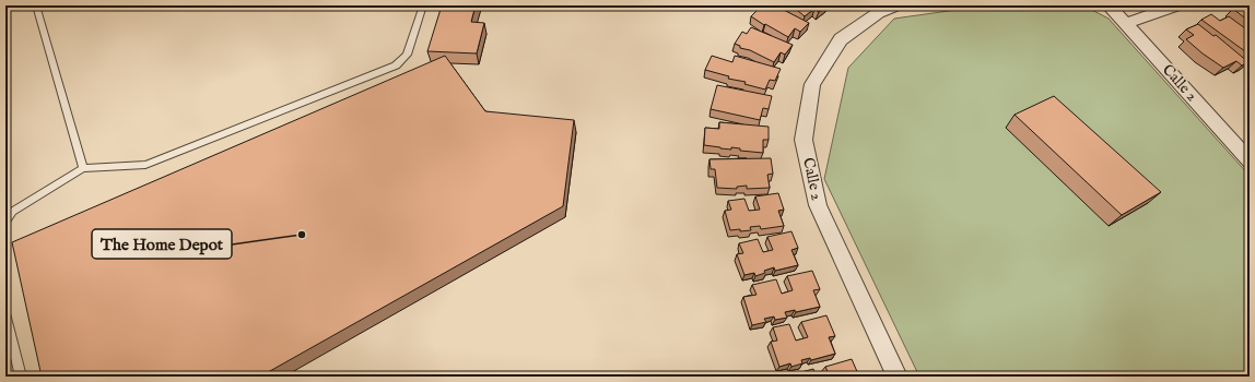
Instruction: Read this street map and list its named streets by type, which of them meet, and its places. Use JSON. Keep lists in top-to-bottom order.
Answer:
{
  "streets": {
    "street": ["Calle 2"]
  },
  "places": ["The Home Depot"]
}
